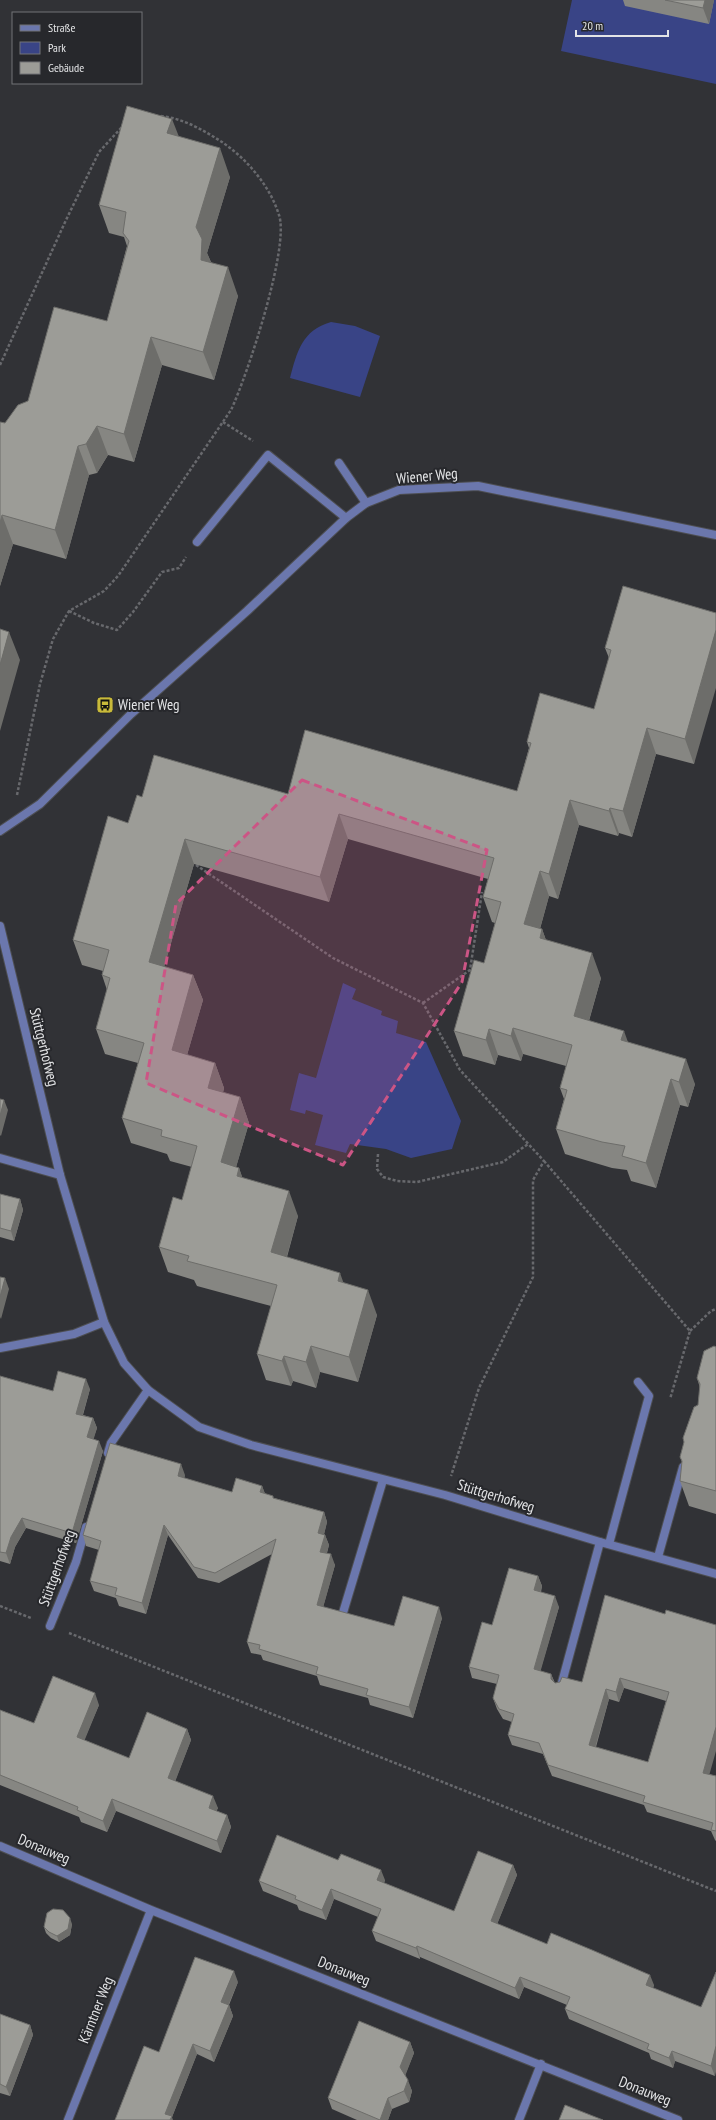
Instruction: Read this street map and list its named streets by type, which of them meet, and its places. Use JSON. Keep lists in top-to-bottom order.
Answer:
{
  "streets": {
    "street": [
      "Wiener Weg",
      "Stüttgerhofweg",
      "Donauweg",
      "Kärntner Weg"
    ]
  },
  "crossings": [
    ["Donauweg", "Kärntner Weg"]
  ],
  "places": {
    "bus stop": ["Wiener Weg"]
  },
  "legend": ["Straße", "Park", "Gebäude"],
  "scale_bar": "20 m"
}
